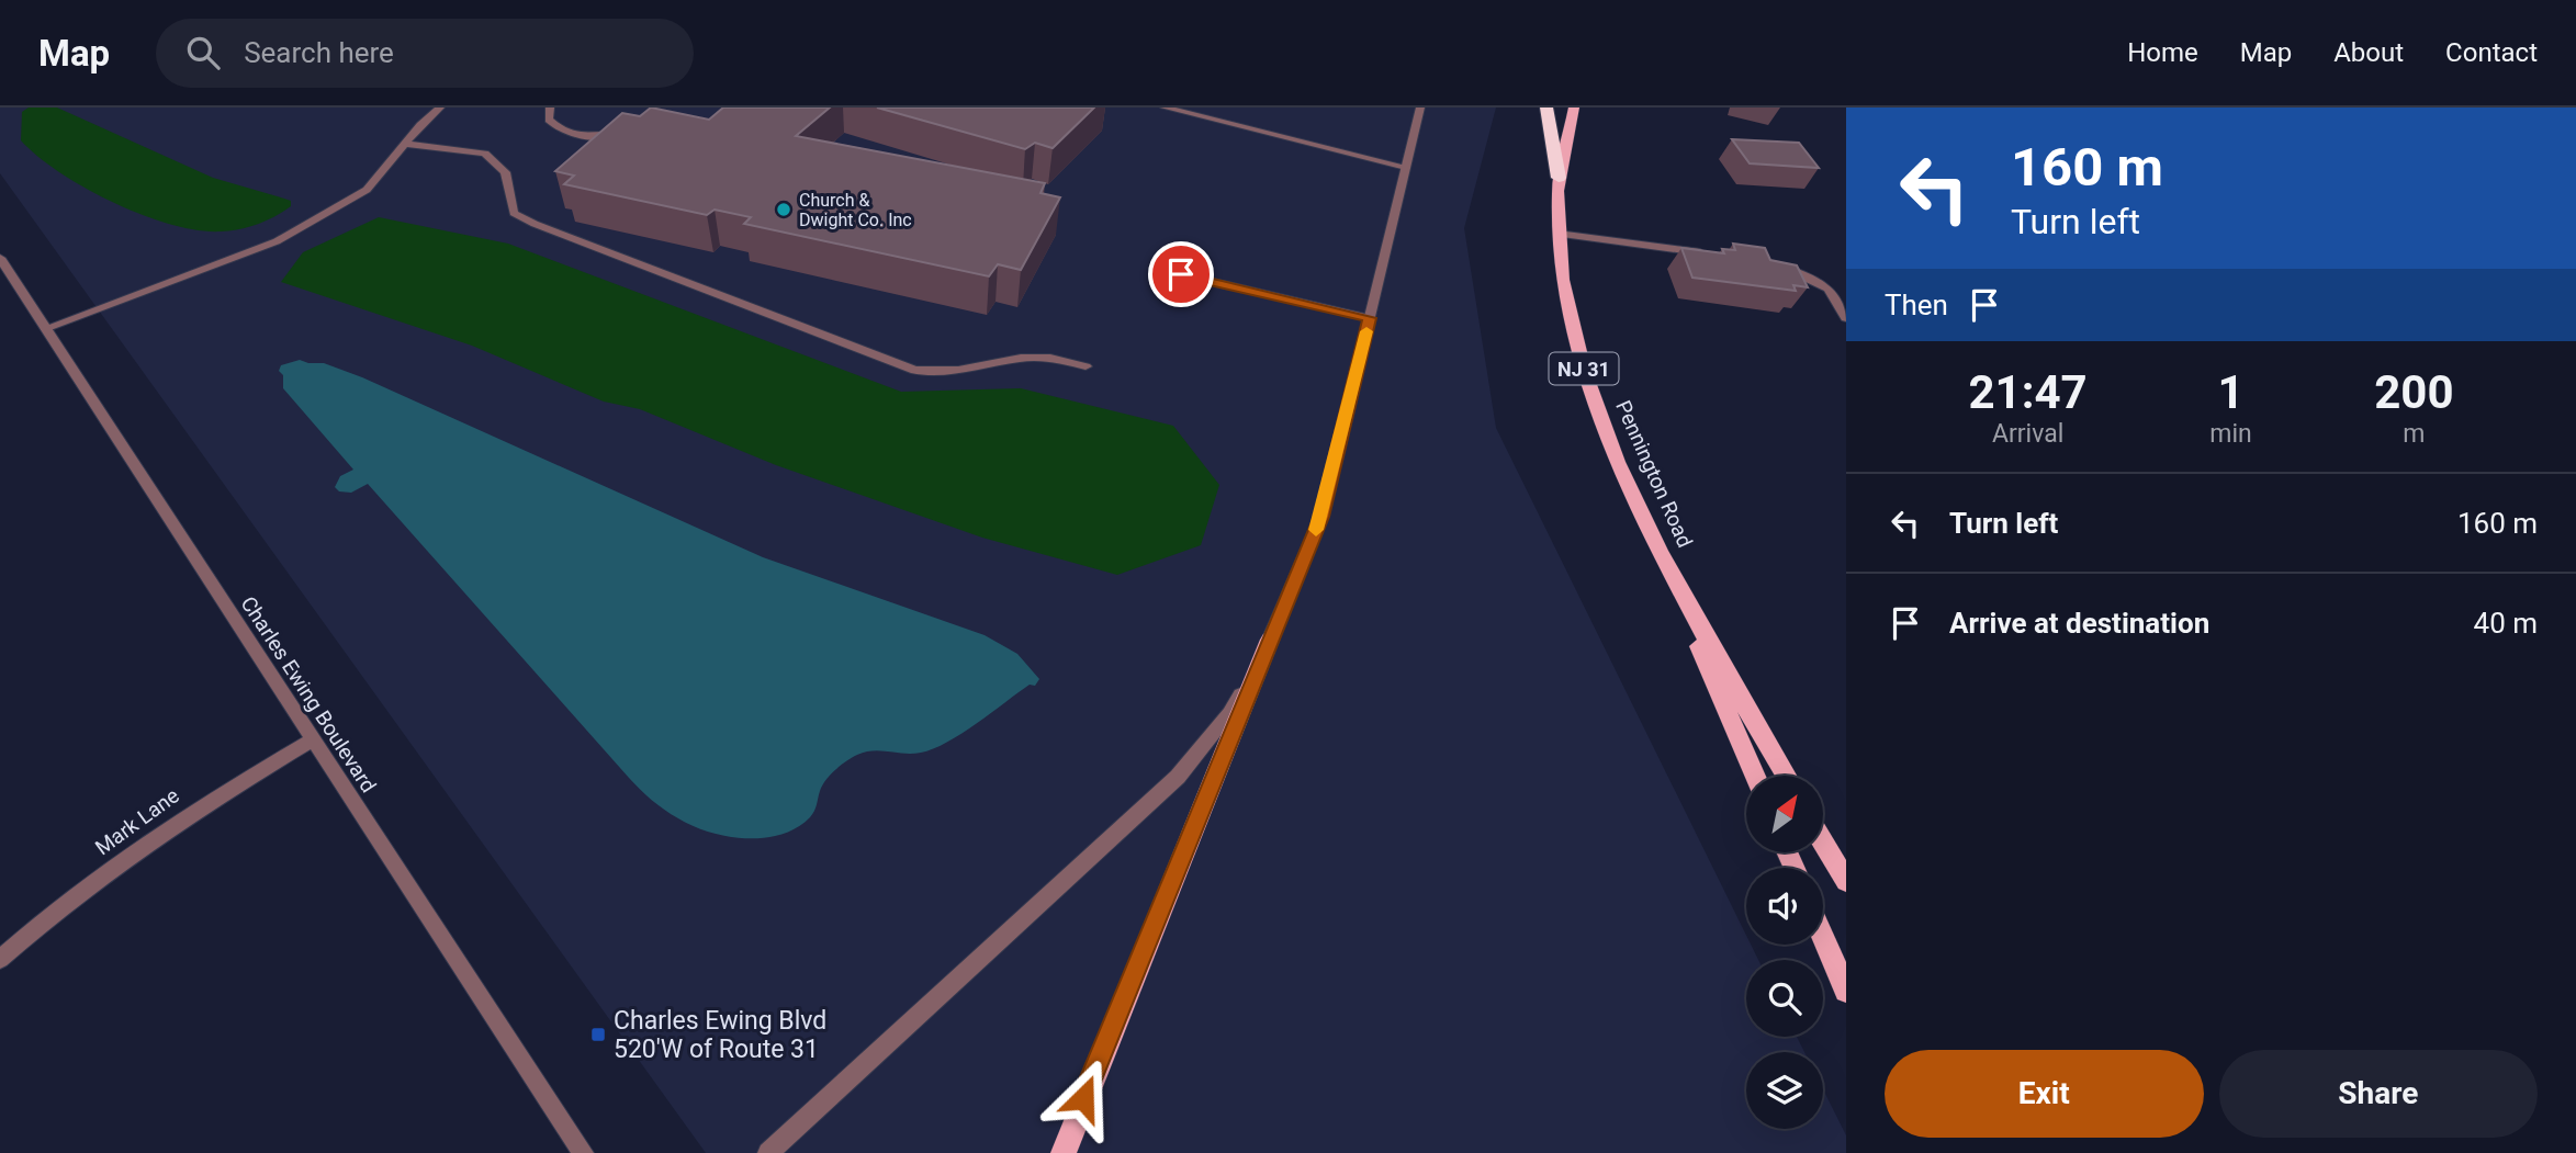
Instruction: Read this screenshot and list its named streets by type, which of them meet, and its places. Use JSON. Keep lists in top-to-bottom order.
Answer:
{
  "streets": {
    "main road": ["NJ 31", "Pennington Road"],
    "street": ["Charles Ewing Boulevard", "Mark Lane"]
  },
  "crossings": [
    ["Charles Ewing Boulevard", "Mark Lane"]
  ],
  "places": {
    "other": ["Church & Dwight Co. Inc"],
    "transit": ["Charles Ewing Blvd 520'W of Route 31"]
  },
  "north": "top right",
  "page": {
    "header": "Map",
    "search": "Search here",
    "nav": [
      "Home",
      "Map",
      "About",
      "Contact"
    ],
    "turn": ["160 m", "Turn left"],
    "then": "Then",
    "eta": [
      "21:47",
      "Arrival",
      "1",
      "min",
      "200",
      "m"
    ],
    "list": [
      {
        "name": "Turn left",
        "value": "160 m"
      },
      {
        "name": "Arrive at destination",
        "value": "40 m"
      }
    ],
    "buttons": ["Exit", "Share"]
  }
}
